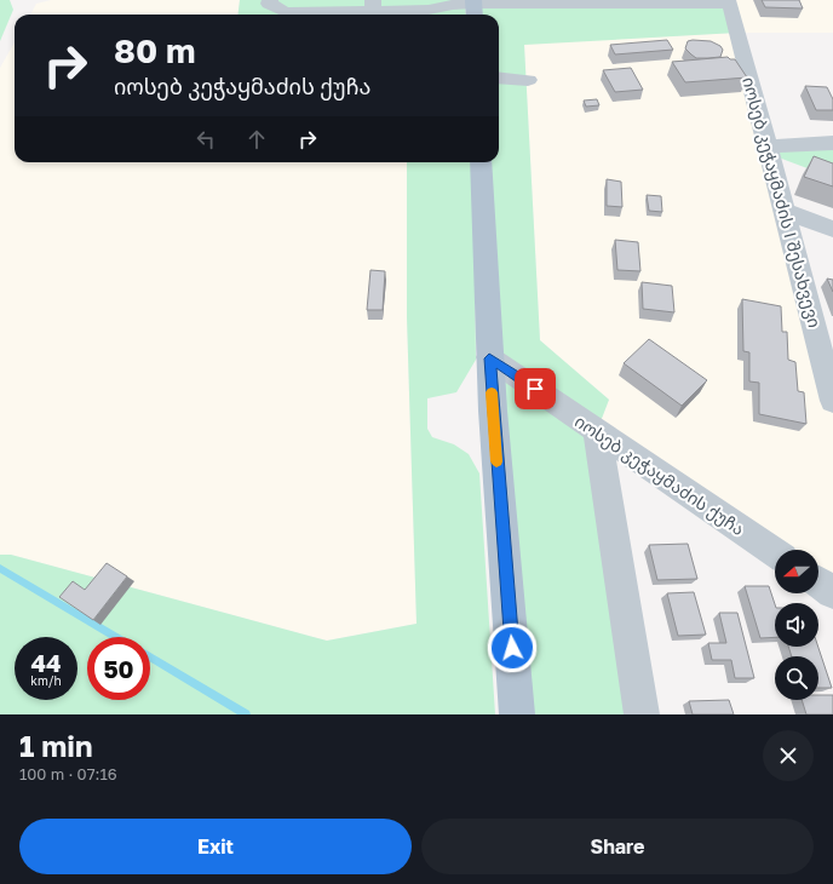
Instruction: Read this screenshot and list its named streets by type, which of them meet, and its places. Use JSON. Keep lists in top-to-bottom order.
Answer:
{
  "streets": {
    "street": ["იოსებ კეჭაყმაძის I შესახვევი", "იოსებ კეჭაყმაძის ქუჩა"]
  },
  "north": "left",
  "page": {
    "turn": ["80 m", "იოსებ კეჭაყმაძის ქუჩა"],
    "speed": "44 km/h",
    "limit": "50",
    "heading": ["1 min", "100 m · 07:16"],
    "buttons": ["Exit", "Share"]
  }
}
